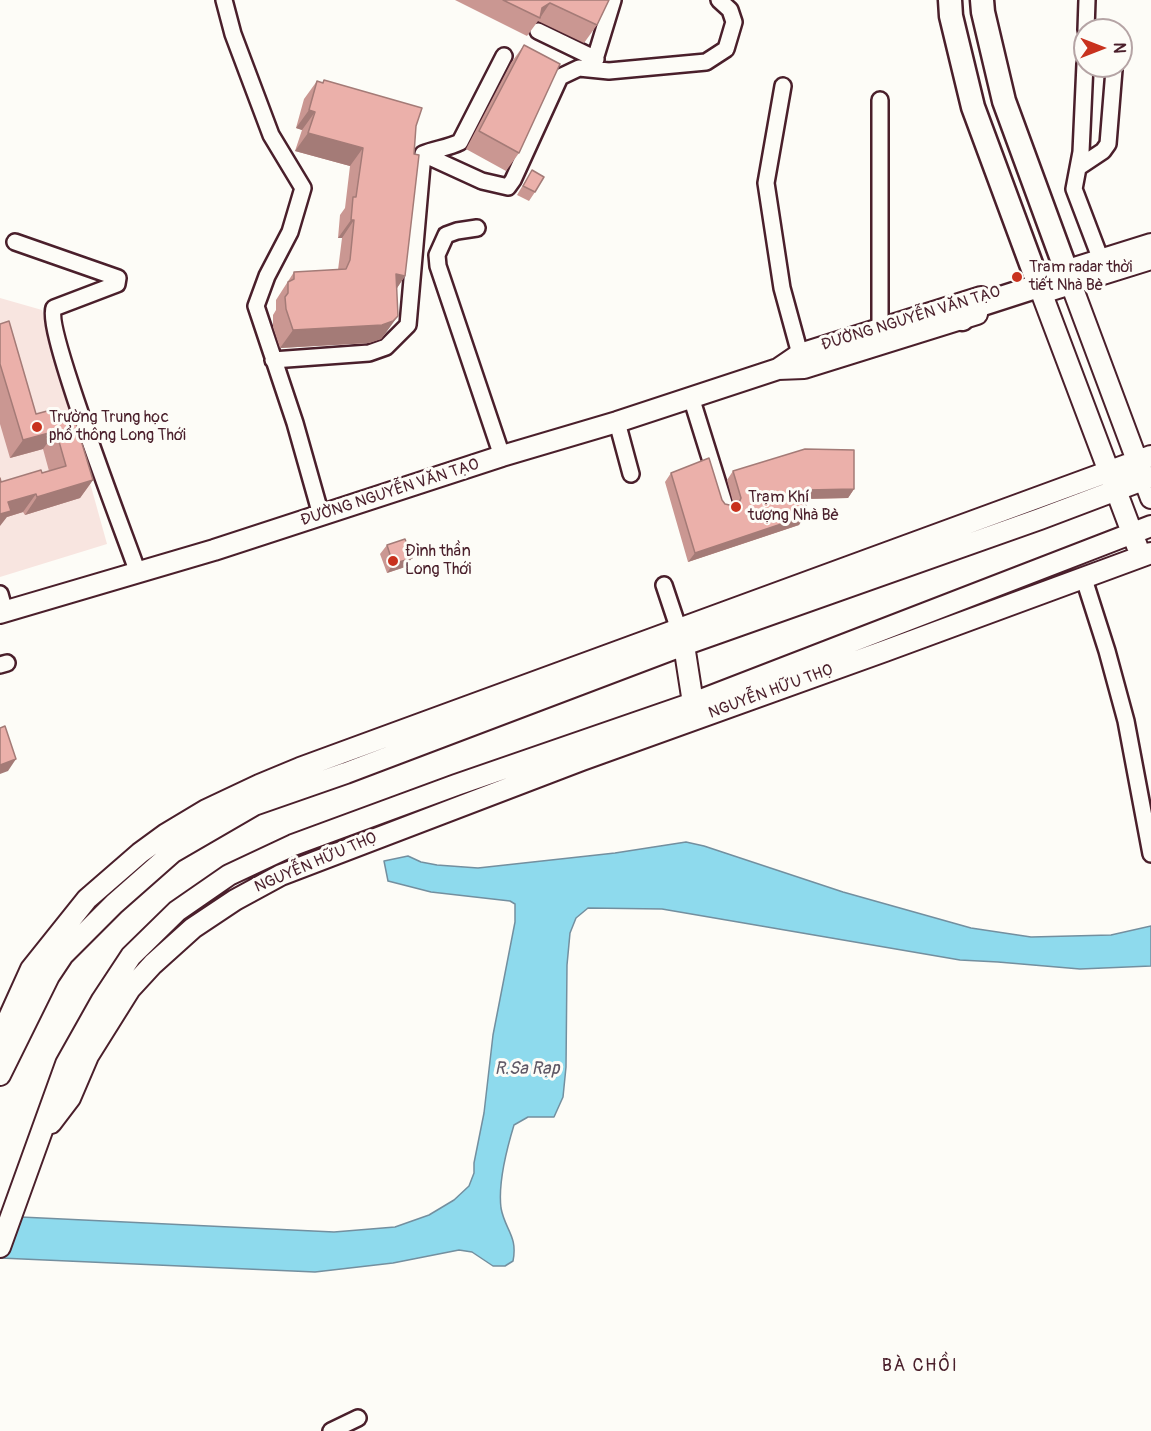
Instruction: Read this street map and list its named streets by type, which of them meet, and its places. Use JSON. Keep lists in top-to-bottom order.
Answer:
{
  "streets": {
    "main road": ["ĐƯỜNG NGUYỄN VĂN TẠO", "NGUYỄN HỮU THỌ"]
  },
  "districts": ["BÀ CHỒI"],
  "water": ["R.Sa Rạp"],
  "places": [
    "Trạm radar thời tiết Nhà Bè",
    "Trường Trung học phổ thông Long Thới",
    "Trạm Khí tượng Nhà Bè",
    "Đình thần Long Thới"
  ],
  "north": "right"
}
